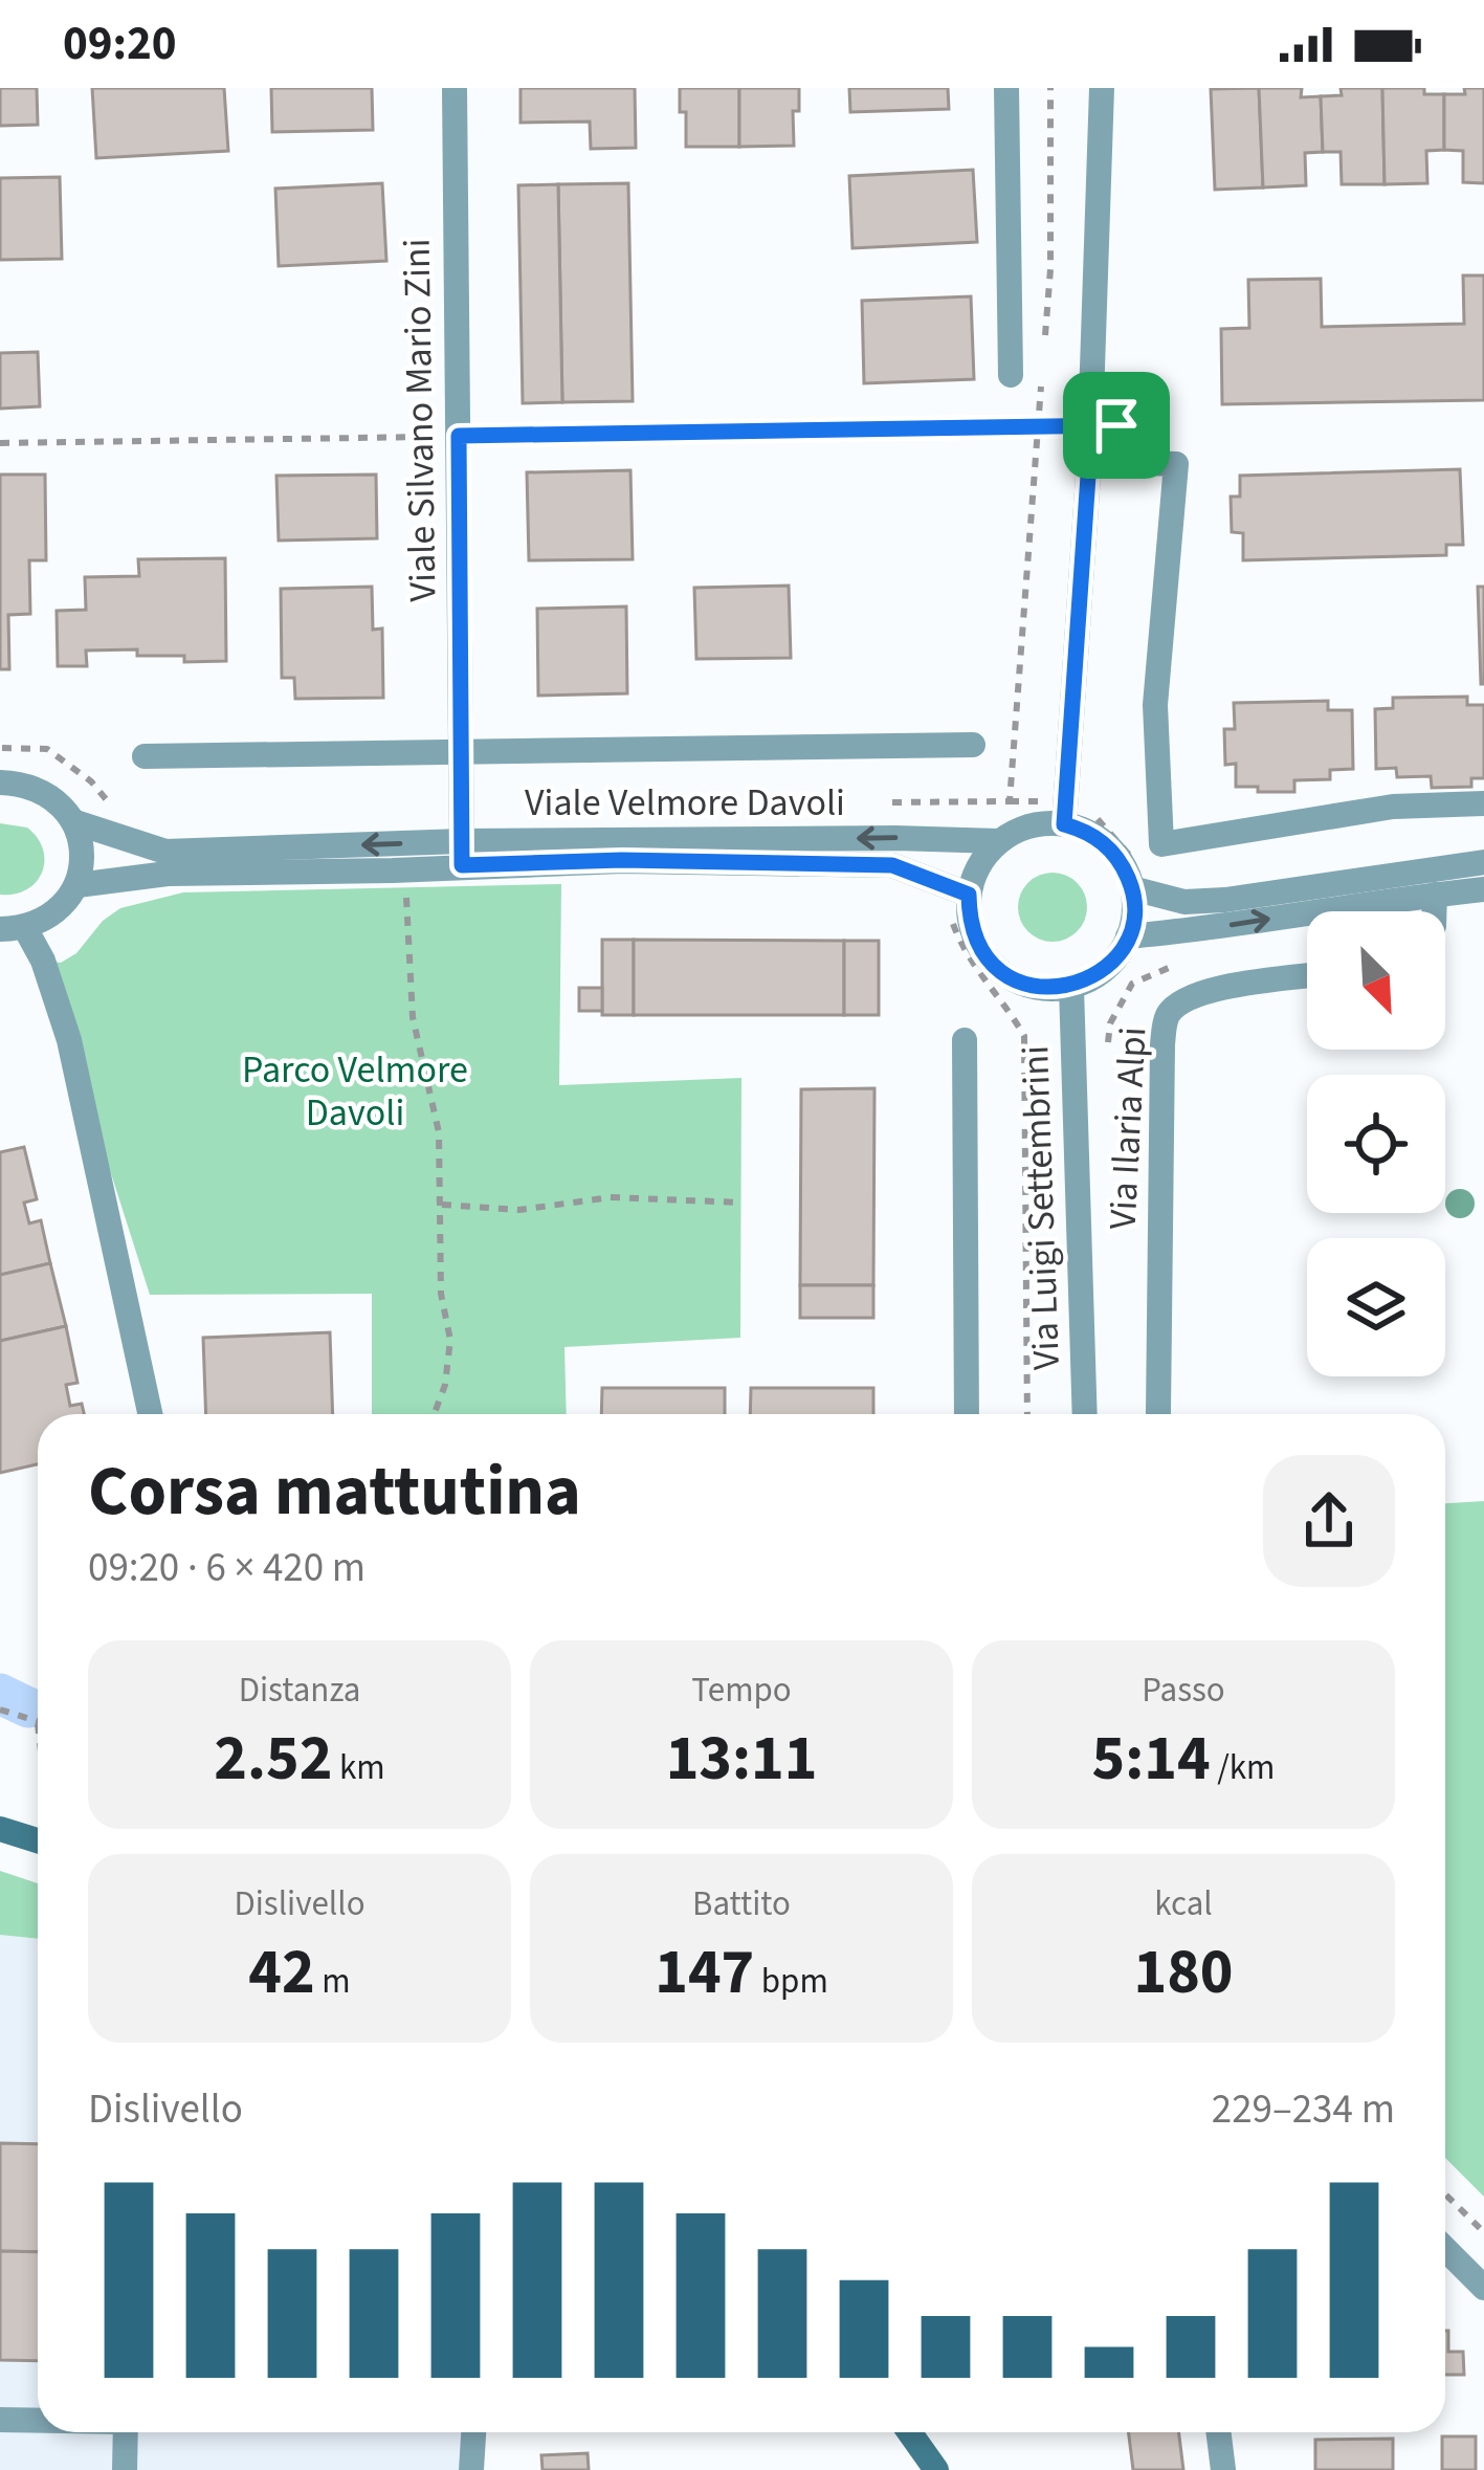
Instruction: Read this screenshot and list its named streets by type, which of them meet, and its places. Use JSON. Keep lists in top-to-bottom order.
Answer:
{
  "streets": {
    "street": [
      "Viale Silvano Mario Zini",
      "Viale Velmore Davoli",
      "Via Ilaria Alpi",
      "Via Luigi Settembrini"
    ]
  },
  "crossings": [
    ["Viale Silvano Mario Zini", "Viale Velmore Davoli"],
    ["Viale Velmore Davoli", "Via Luigi Settembrini"]
  ],
  "parks": ["Parco Velmore Davoli"],
  "north": "bottom right",
  "page": {
    "status": "09:20",
    "heading": ["Corsa mattutina", "09:20 · 6 × 420 m"],
    "stats": [
      ["Distanza", "2.52 km"],
      ["Tempo", "13:11"],
      ["Passo", "5:14 /km"],
      ["Dislivello", "42 m"],
      ["Battito", "147 bpm"],
      ["kcal", "180"]
    ],
    "chart": ["Dislivello", "229–234 m"]
  }
}
